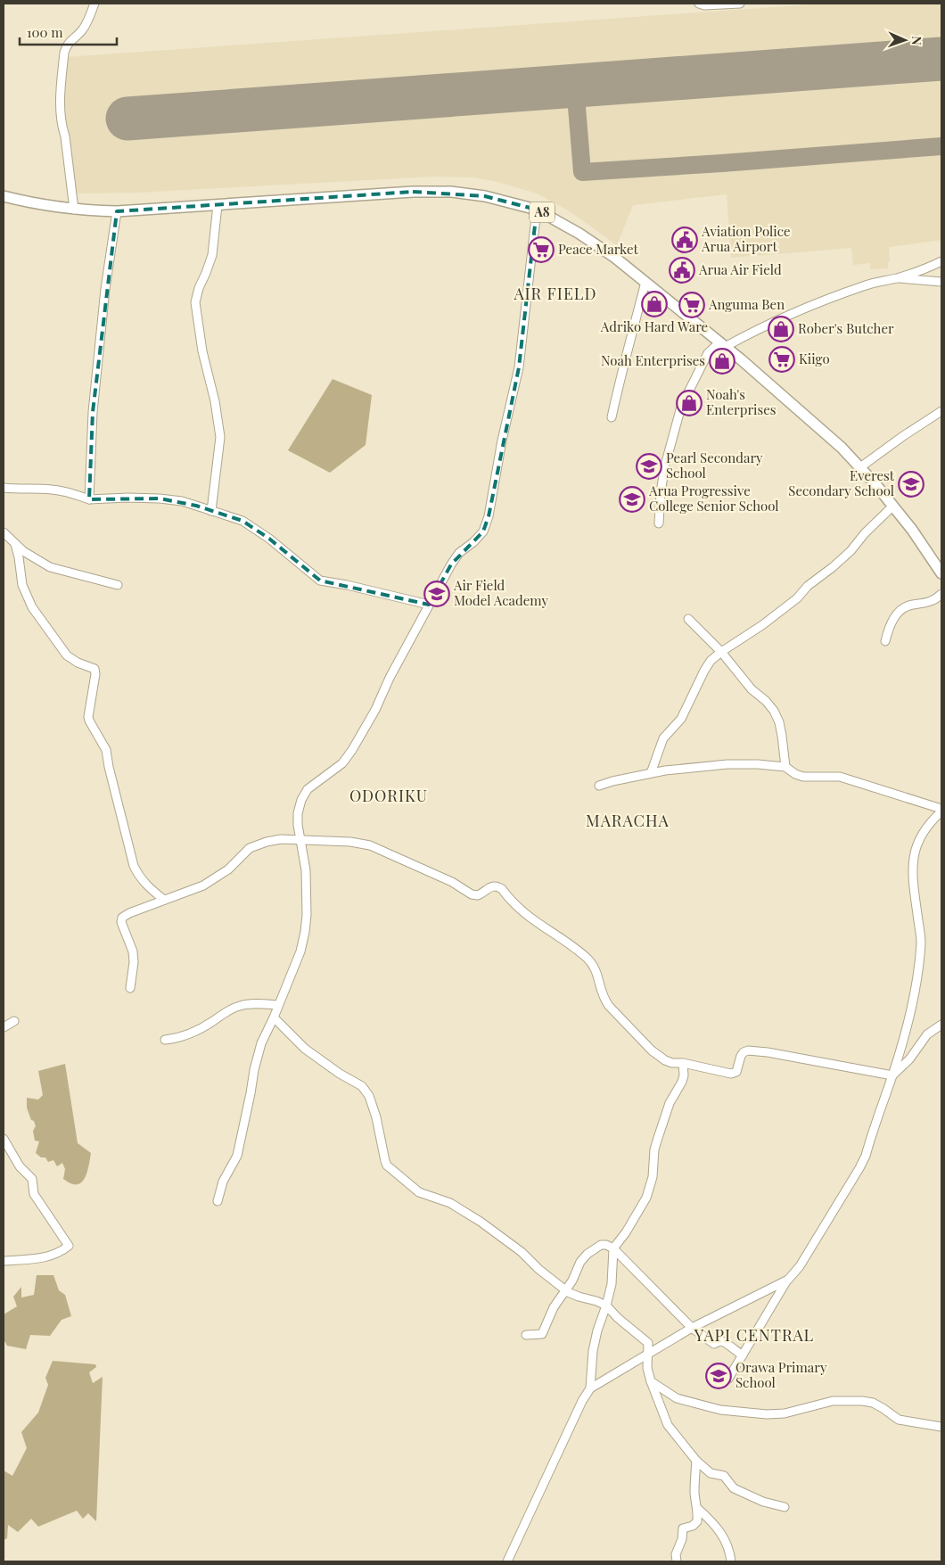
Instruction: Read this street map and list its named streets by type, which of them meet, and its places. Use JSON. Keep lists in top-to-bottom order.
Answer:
{
  "streets": {
    "main road": ["A8"]
  },
  "districts": [
    "AIR FIELD",
    "ODORIKU",
    "MARACHA",
    "YAPI CENTRAL"
  ],
  "places": {
    "public building": ["Aviation Police Arua Airport", "Arua Air Field"],
    "supermarket": ["Peace Market", "Anguma Ben", "Kiigo"],
    "shop": [
      "Adriko Hard Ware",
      "Rober's Butcher",
      "Noah Enterprises",
      "Noah's Enterprises"
    ],
    "school or university": [
      "Pearl Secondary School",
      "Everest Secondary School",
      "Arua Progressive College Senior School",
      "Air Field Model Academy",
      "Orawa Primary School"
    ]
  },
  "scale_bar": "100 m",
  "north": "right"
}
